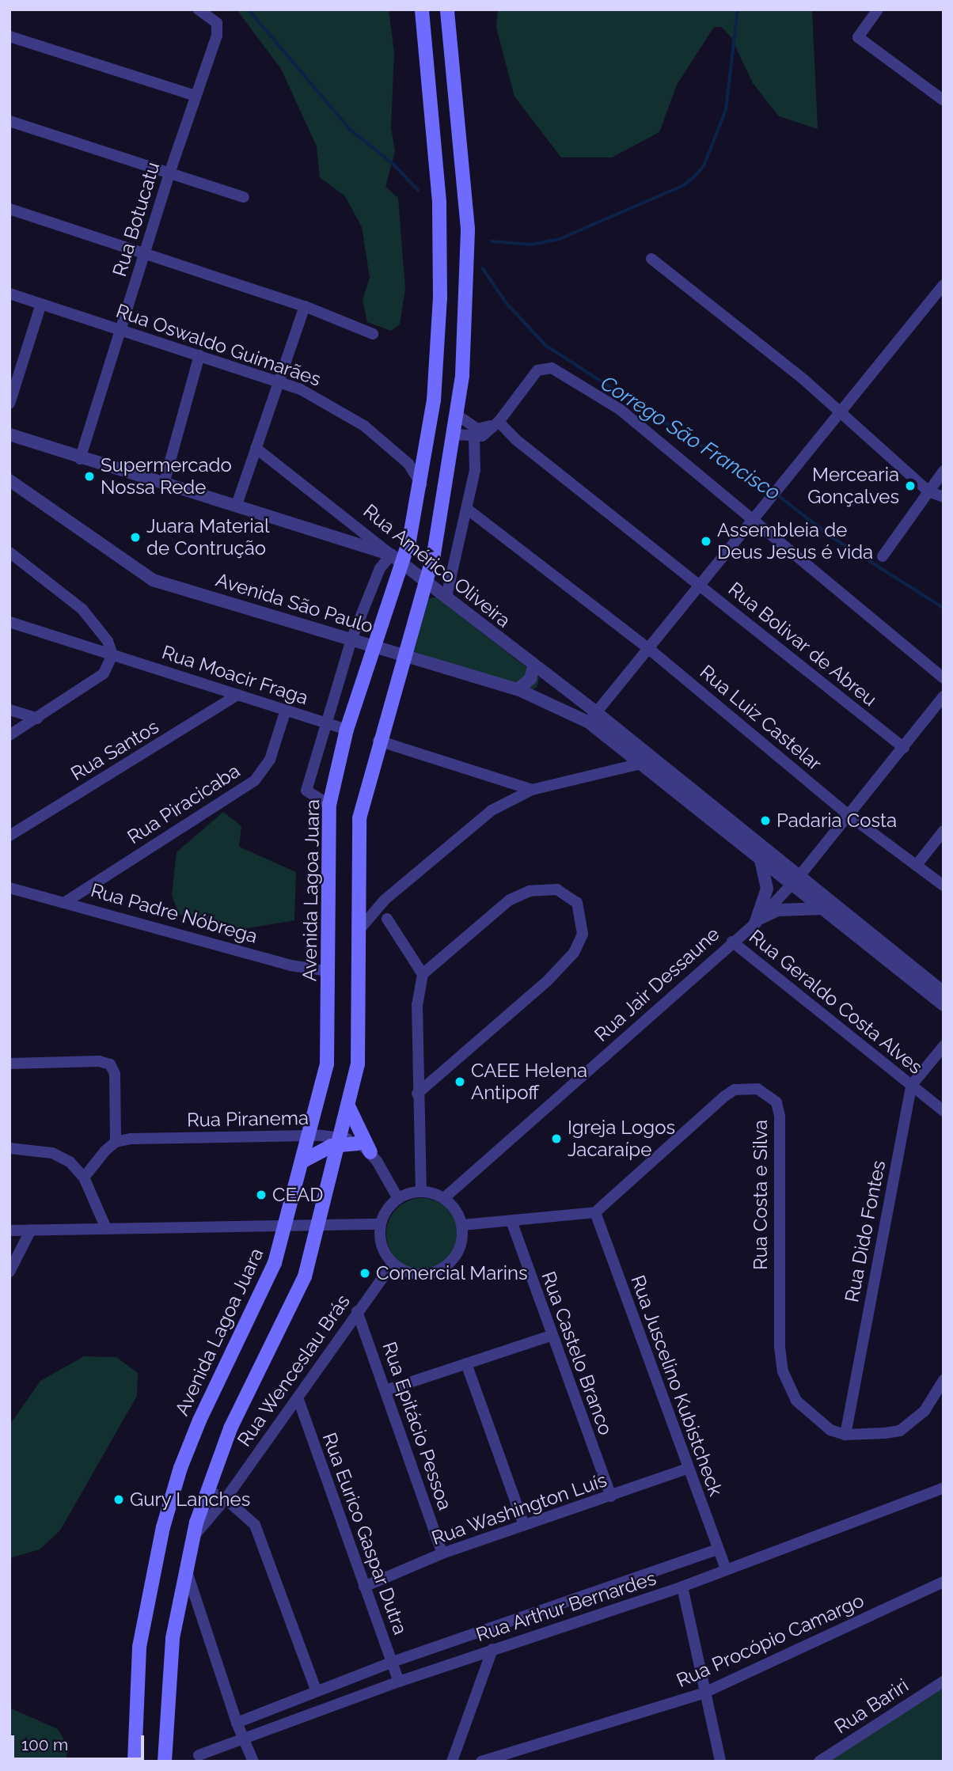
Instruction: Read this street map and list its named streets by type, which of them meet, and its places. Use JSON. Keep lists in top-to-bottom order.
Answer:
{
  "streets": {
    "main road": ["Avenida Lagoa Juara"],
    "street": [
      "Rua Botucatu",
      "Rua Oswaldo Guimarães",
      "Rua Américo Oliveira",
      "Avenida São Paulo",
      "Rua Bolivar de Abreu",
      "Rua Moacir Fraga",
      "Rua Luiz Castelar",
      "Rua Santos",
      "Rua Piracicaba",
      "Rua Padre Nóbrega",
      "Rua Jair Dessaune",
      "Rua Geraldo Costa Alves",
      "Rua Piranema",
      "Rua Costa e Silva",
      "Rua Dido Fontes",
      "Rua Castelo Branco",
      "Rua Wenceslau Brás",
      "Rua Juscelino Kubistcheck",
      "Rua Epitácio Pessoa",
      "Rua Washington Luís",
      "Rua Eurico Gaspar Dutra",
      "Rua Arthur Bernardes",
      "Rua Procópio Camargo",
      "Rua Bariri"
    ]
  },
  "crossings": [
    ["Rua Botucatu", "Rua Oswaldo Guimarães"],
    ["Rua Oswaldo Guimarães", "Avenida Lagoa Juara"],
    ["Rua Américo Oliveira", "Avenida São Paulo"],
    ["Rua Américo Oliveira", "Avenida Lagoa Juara"],
    ["Avenida São Paulo", "Avenida Lagoa Juara"],
    ["Rua Bolivar de Abreu", "Rua Jair Dessaune"],
    ["Rua Moacir Fraga", "Rua Santos"],
    ["Rua Moacir Fraga", "Rua Piracicaba"],
    ["Rua Moacir Fraga", "Avenida Lagoa Juara"],
    ["Rua Luiz Castelar", "Rua Jair Dessaune"],
    ["Rua Piracicaba", "Rua Padre Nóbrega"],
    ["Avenida Lagoa Juara", "Rua Padre Nóbrega"],
    ["Avenida Lagoa Juara", "Rua Piranema"],
    ["Rua Jair Dessaune", "Rua Geraldo Costa Alves"],
    ["Rua Jair Dessaune", "Rua Wenceslau Brás"],
    ["Rua Geraldo Costa Alves", "Rua Dido Fontes"],
    ["Rua Costa e Silva", "Rua Dido Fontes"],
    ["Rua Costa e Silva", "Rua Juscelino Kubistcheck"],
    ["Rua Castelo Branco", "Rua Washington Luís"],
    ["Rua Wenceslau Brás", "Rua Epitácio Pessoa"],
    ["Rua Wenceslau Brás", "Rua Eurico Gaspar Dutra"],
    ["Rua Juscelino Kubistcheck", "Rua Washington Luís"],
    ["Rua Juscelino Kubistcheck", "Rua Arthur Bernardes"],
    ["Rua Epitácio Pessoa", "Rua Washington Luís"],
    ["Rua Washington Luís", "Rua Eurico Gaspar Dutra"],
    ["Rua Eurico Gaspar Dutra", "Rua Arthur Bernardes"]
  ],
  "water": ["Corrego São Francisco"],
  "places": [
    "Supermercado Nossa Rede",
    "Mercearia Gonçalves",
    "Juara Material de Contrução",
    "Assembleia de Deus Jesus é vida",
    "Padaria Costa",
    "CAEE Helena Antipoff",
    "Igreja Logos Jacaraípe",
    "CEAD",
    "Comercial Marins",
    "Gury Lanches"
  ],
  "scale_bar": "100 m"
}
